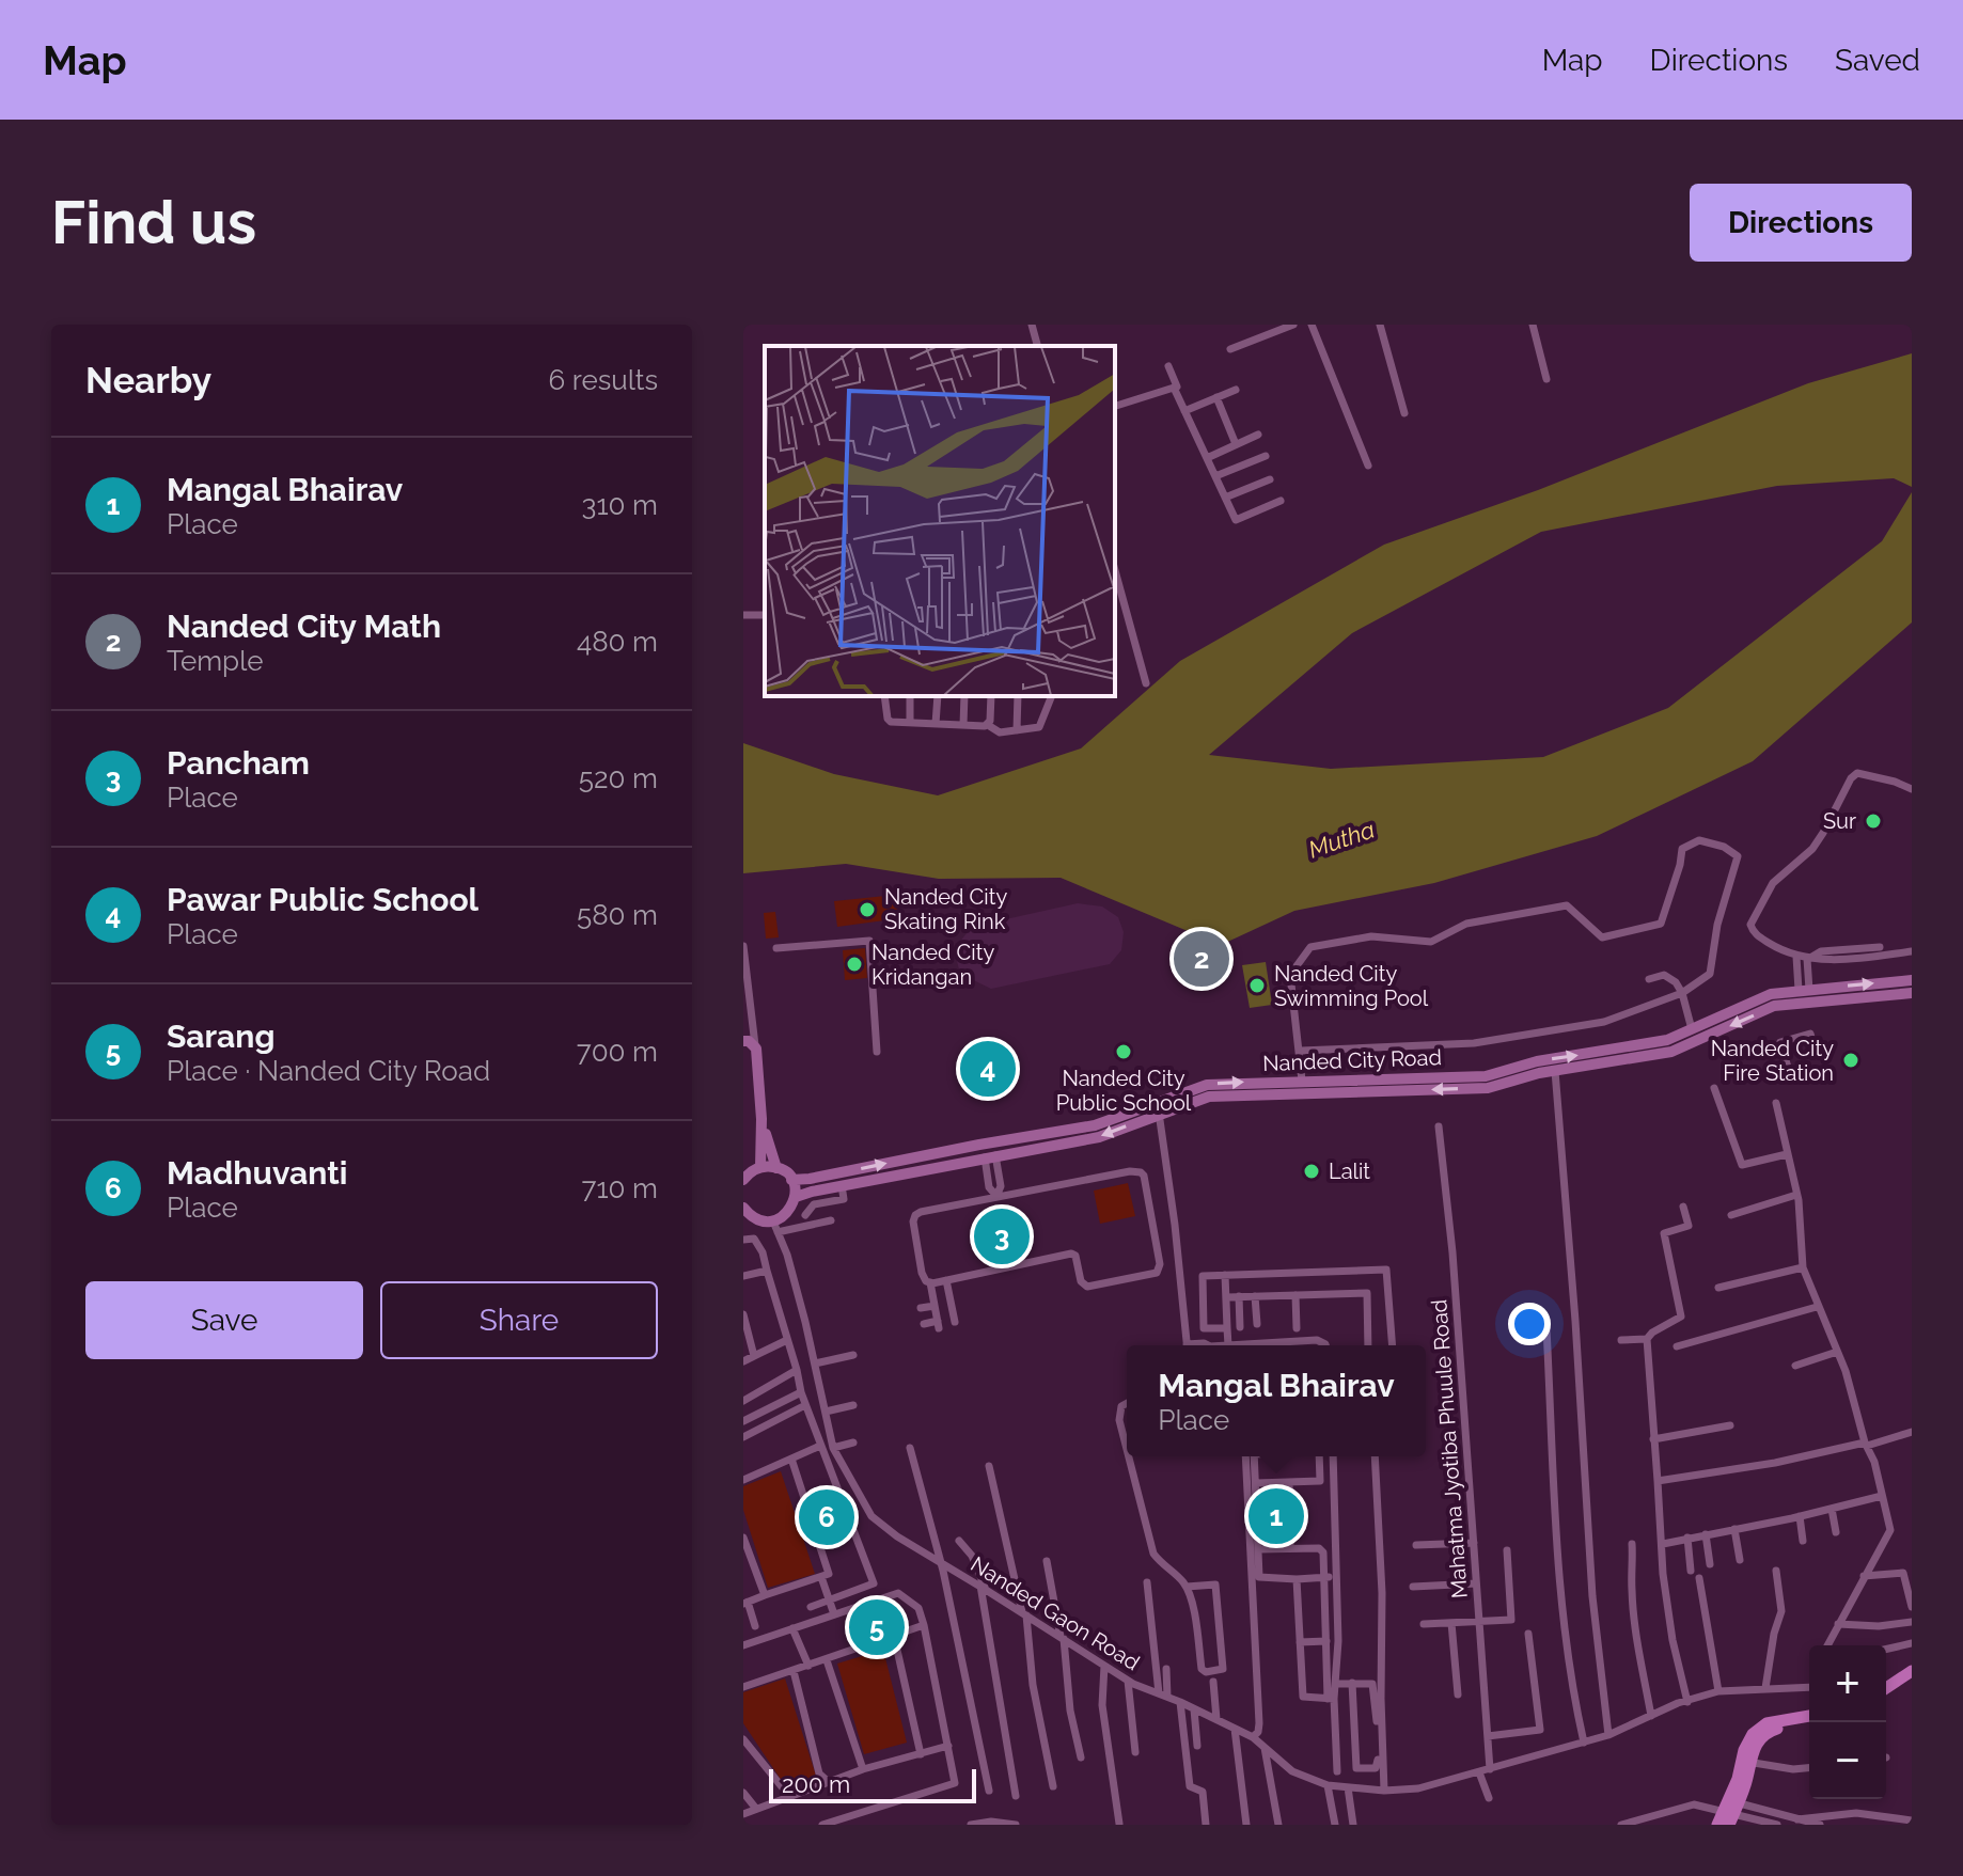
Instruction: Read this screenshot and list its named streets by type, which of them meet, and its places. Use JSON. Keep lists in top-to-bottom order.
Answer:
{
  "streets": {
    "street": ["Nanded City Road", "Mahatma Jyotiba Phuule Road", "Nanded Gaon Road"]
  },
  "crossings": [
    ["Mahatma Jyotiba Phuule Road", "Nanded Gaon Road"]
  ],
  "water": ["Mutha"],
  "places": [
    "Sur",
    "Nanded City Skating Rink",
    "Nanded City Kridangan",
    "Nanded City Swimming Pool",
    "Nanded City Public School",
    "Nanded City Fire Station",
    "Lalit"
  ],
  "scale_bar": "200 m",
  "page": {
    "header": "Map",
    "nav": ["Map", "Directions", "Saved"],
    "buttons": [
      "Directions",
      ["Save", "Share"]
    ],
    "title": "Find us",
    "heading": ["Nearby", "6 results"],
    "list": [
      {
        "mark": "1",
        "name": "Mangal Bhairav",
        "note": "Place",
        "value": "310 m"
      },
      {
        "mark": "2",
        "name": "Nanded City Math",
        "note": "Temple",
        "value": "480 m"
      },
      {
        "mark": "3",
        "name": "Pancham",
        "note": "Place",
        "value": "520 m"
      },
      {
        "mark": "4",
        "name": "Pawar Public School",
        "note": "Place",
        "value": "580 m"
      },
      {
        "mark": "5",
        "name": "Sarang",
        "note": "Place · Nanded City Road",
        "value": "700 m"
      },
      {
        "mark": "6",
        "name": "Madhuvanti",
        "note": "Place",
        "value": "710 m"
      }
    ],
    "pins": [
      "2",
      "4",
      "3",
      "1",
      "6",
      "5"
    ],
    "popup": ["Mangal Bhairav", "Place"],
    "map_buttons": ["+", "−"],
    "scale": "200 m"
  }
}
